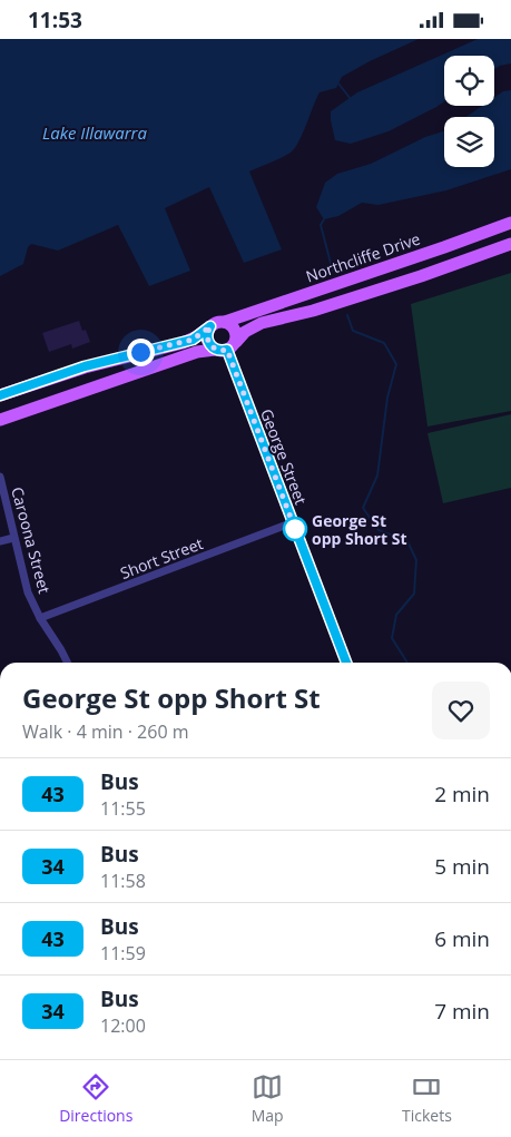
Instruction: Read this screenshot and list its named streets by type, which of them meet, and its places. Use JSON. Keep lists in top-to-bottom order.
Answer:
{
  "streets": {
    "main road": ["Northcliffe Drive", "George Street"],
    "street": ["Caroona Street", "Short Street"]
  },
  "crossings": [
    ["George Street", "Short Street"],
    ["Caroona Street", "Short Street"]
  ],
  "water": ["Lake Illawarra"],
  "places": ["George St opp Short St"],
  "lines": ["bus line 43"],
  "page": {
    "status": "11:53",
    "heading": ["George St opp Short St", "Walk · 4 min · 260 m"],
    "list": [
      {
        "mark": "43",
        "name": "Bus",
        "note": "11:55",
        "value": "2 min"
      },
      {
        "mark": "34",
        "name": "Bus",
        "note": "11:58",
        "value": "5 min"
      },
      {
        "mark": "43",
        "name": "Bus",
        "note": "11:59",
        "value": "6 min"
      },
      {
        "mark": "34",
        "name": "Bus",
        "note": "12:00",
        "value": "7 min"
      }
    ],
    "tabs": ["Directions", "Map", "Tickets"]
  }
}
